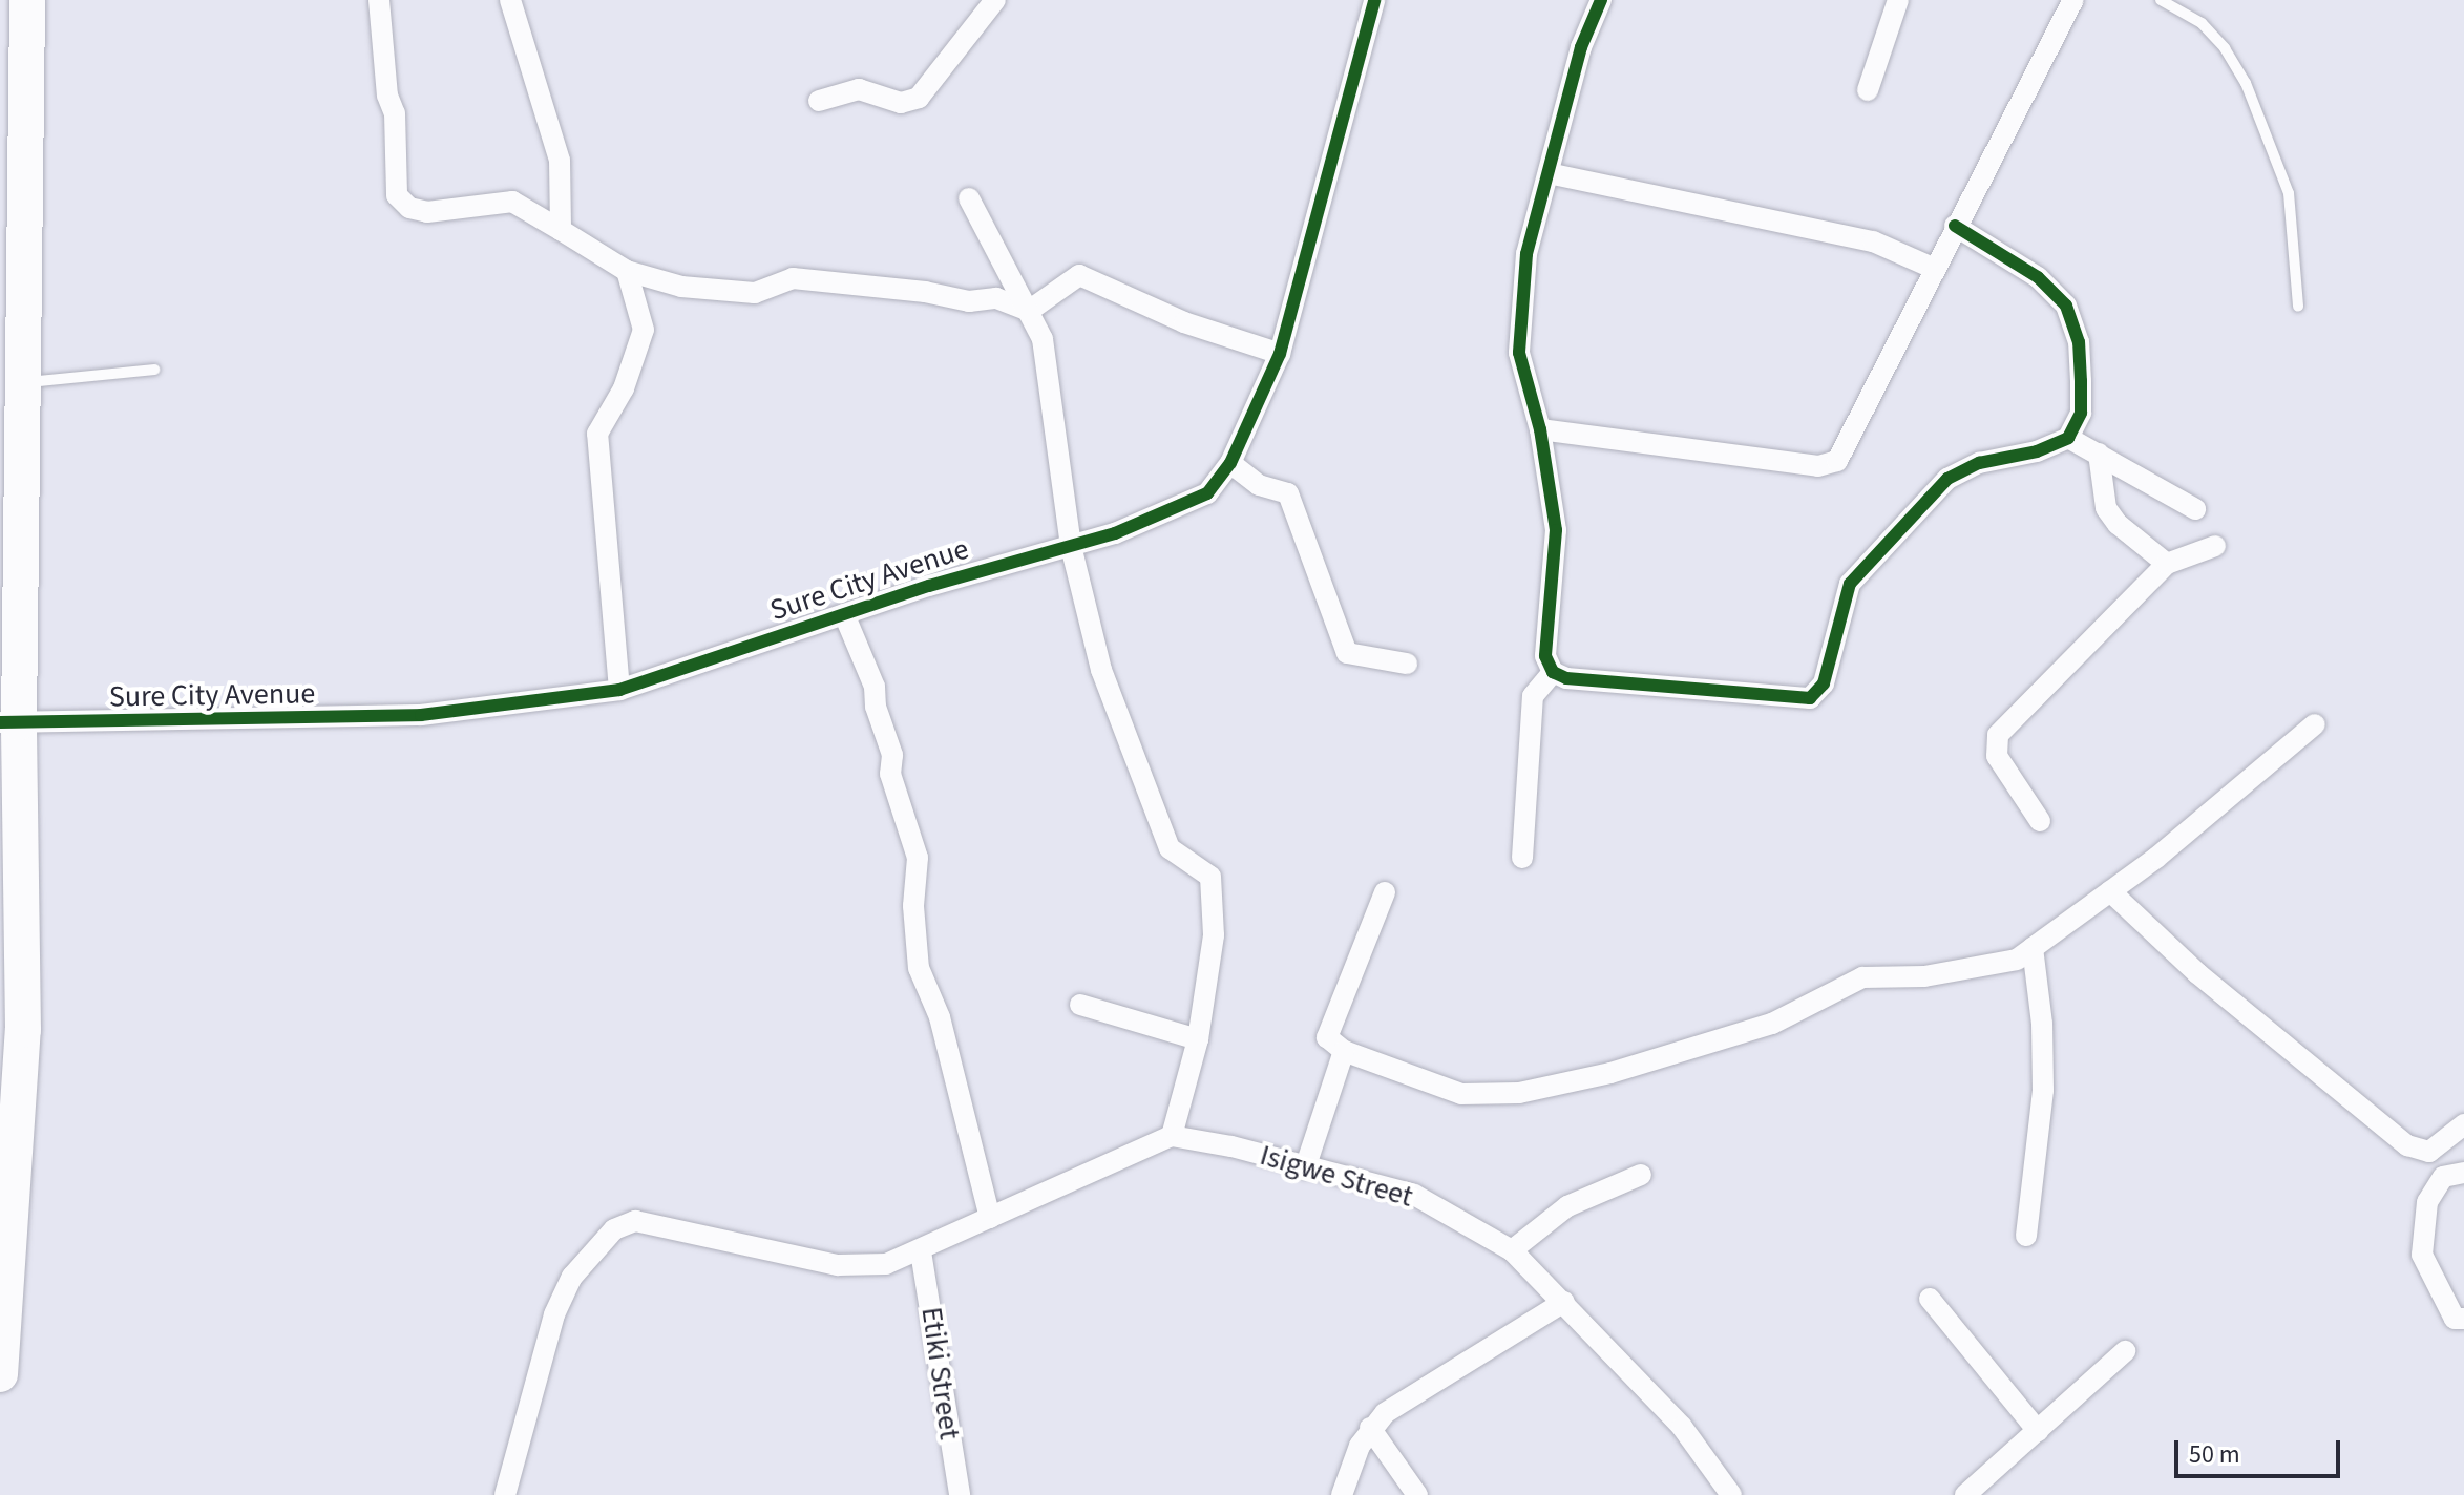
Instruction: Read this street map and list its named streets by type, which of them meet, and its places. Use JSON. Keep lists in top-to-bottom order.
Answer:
{
  "streets": {
    "street": ["Sure City Avenue", "Isigwe Street", "Etiki Street"]
  },
  "scale_bar": "50 m"
}
